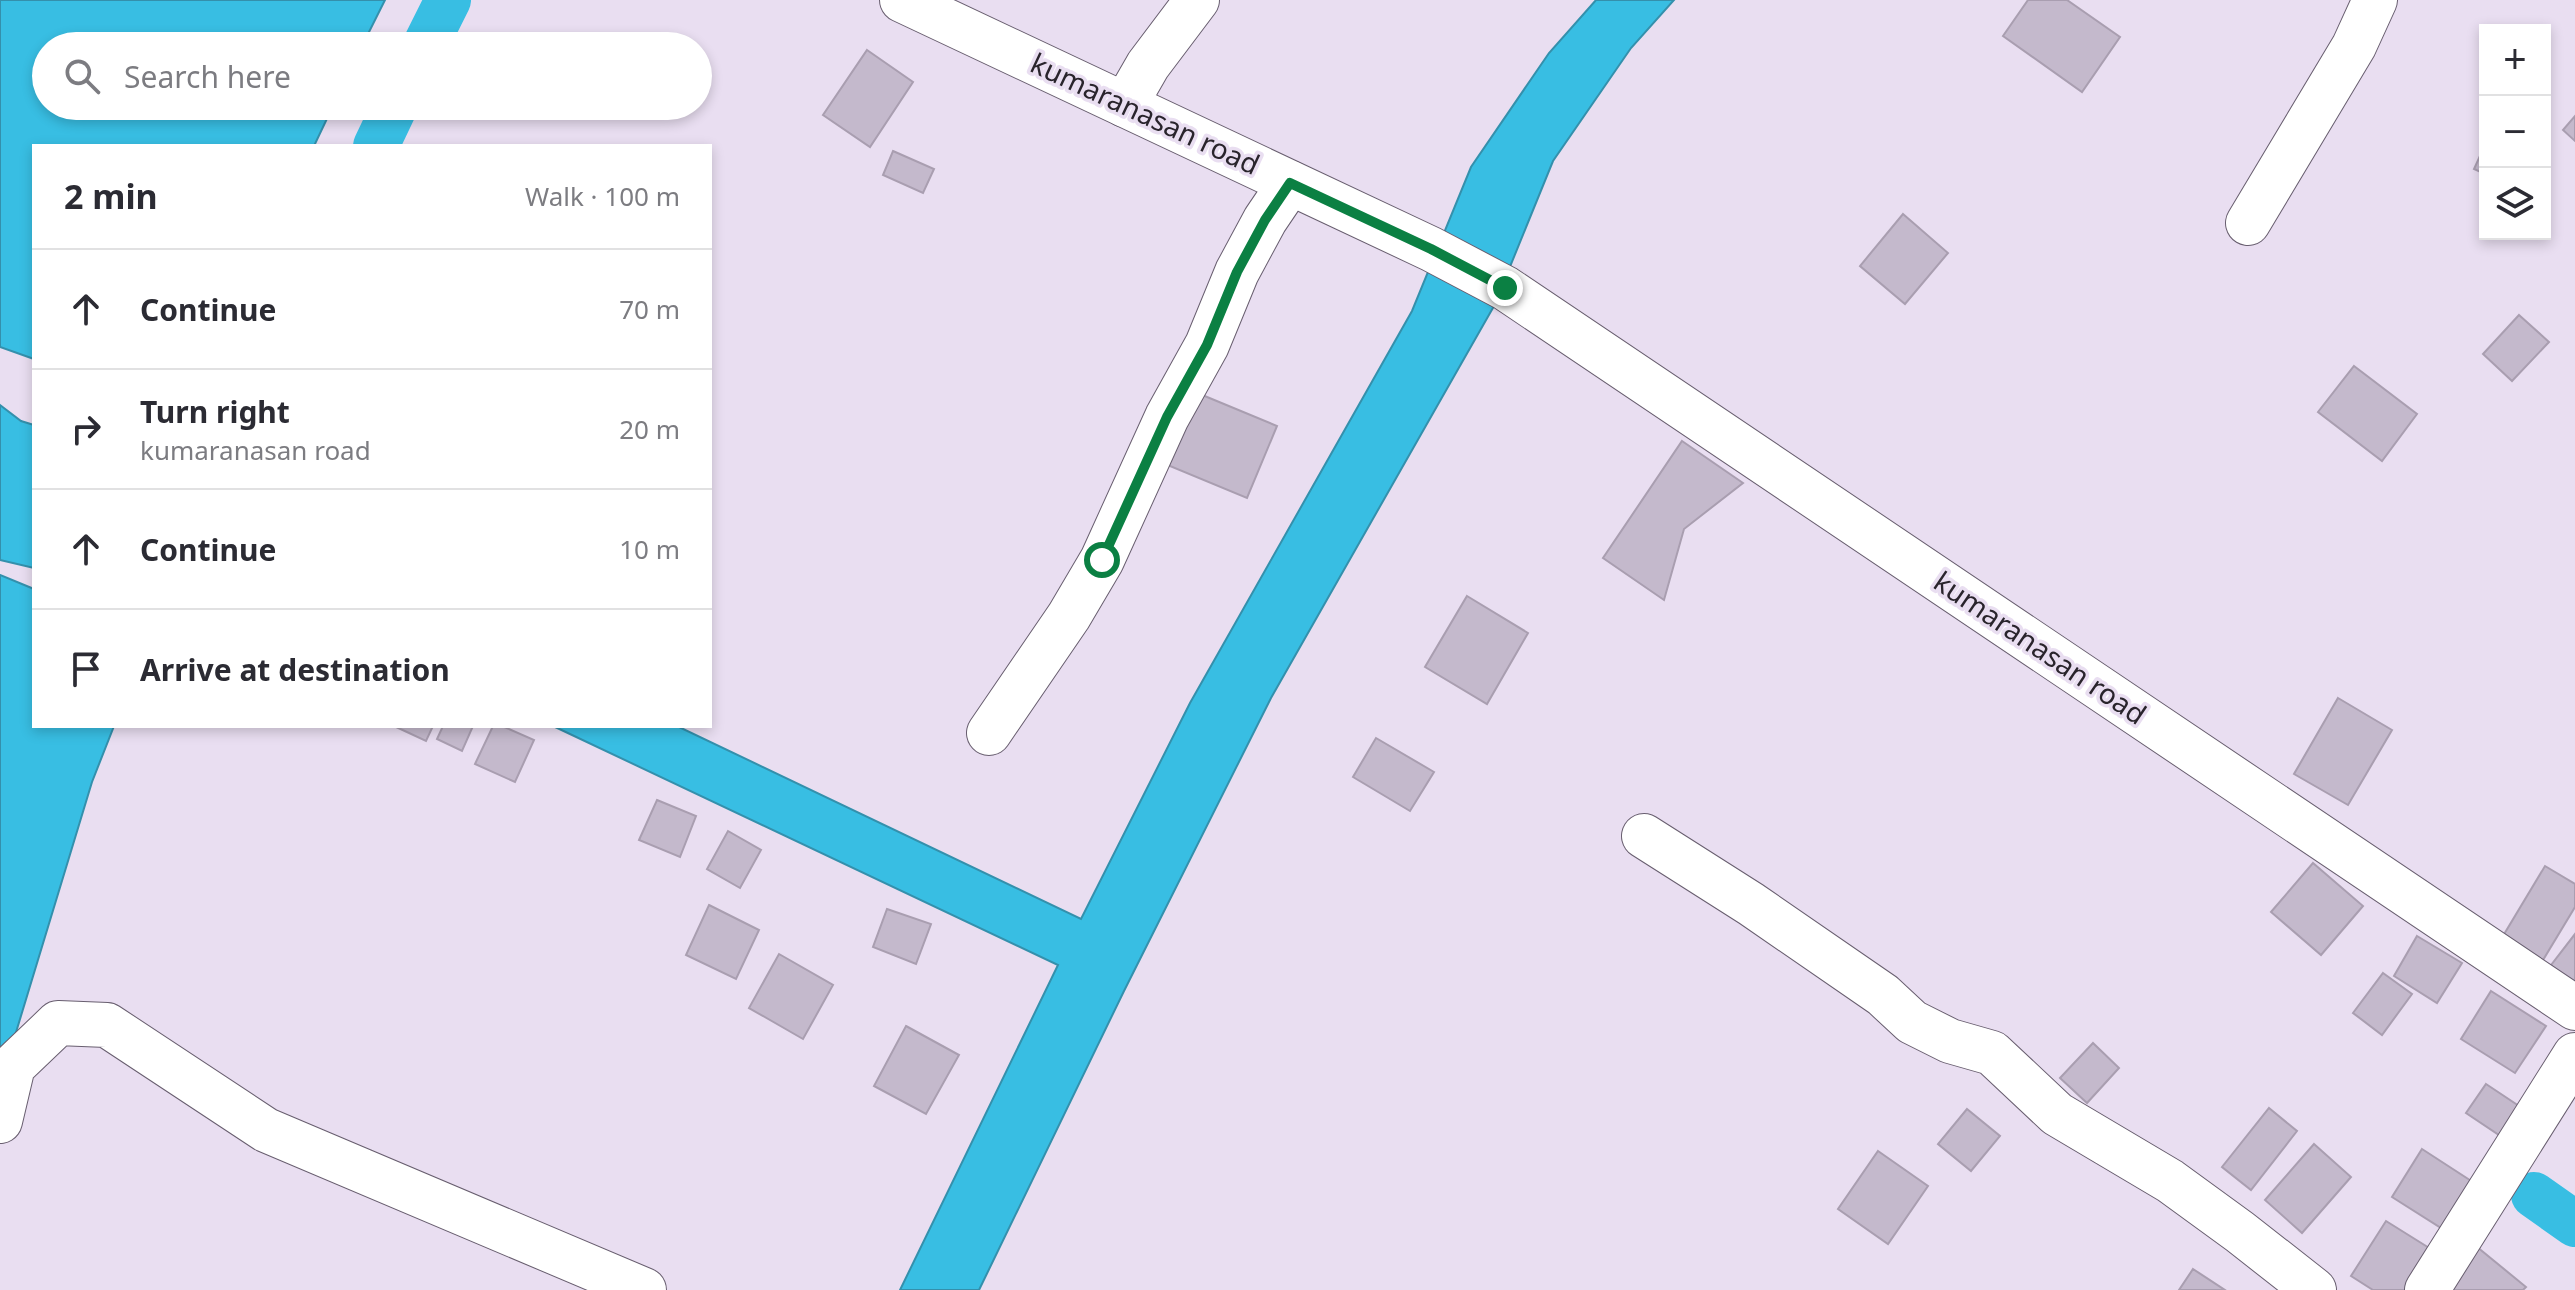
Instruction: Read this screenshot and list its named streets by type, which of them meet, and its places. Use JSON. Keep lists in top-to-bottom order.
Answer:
{
  "streets": {
    "street": ["kumaranasan road"]
  },
  "page": {
    "map_buttons": ["+", "−"],
    "search": "Search here",
    "heading": ["2 min", "Walk · 100 m"],
    "list": [
      ["Continue", "70 m"],
      ["Turn right", "kumaranasan road", "20 m"],
      ["Continue", "10 m"],
      "Arrive at destination"
    ]
  }
}
